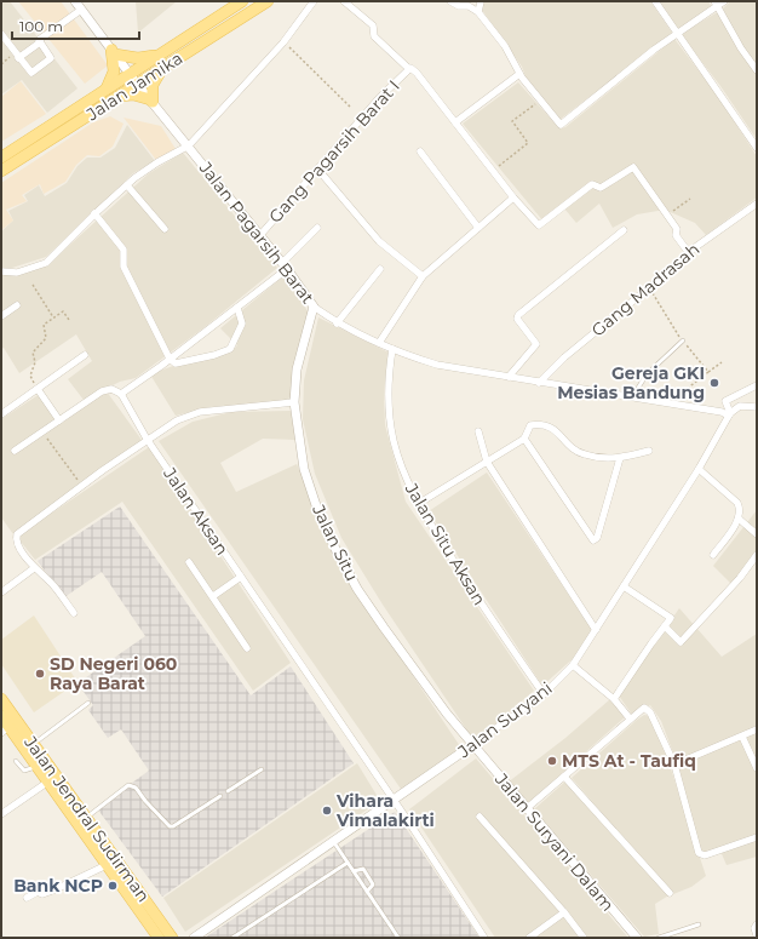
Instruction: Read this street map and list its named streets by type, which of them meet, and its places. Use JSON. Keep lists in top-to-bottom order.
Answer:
{
  "streets": {
    "main road": ["Jalan Jamika", "Jalan Jendral Sudirman"],
    "street": [
      "Gang Pagarsih Barat I",
      "Jalan Pagarsih Barat",
      "Gang Madrasah",
      "Jalan Aksan",
      "Jalan Situ",
      "Jalan Situ Aksan",
      "Jalan Suryani",
      "Jalan Suryani Dalam"
    ]
  },
  "crossings": [
    ["Jalan Jamika", "Jalan Pagarsih Barat"],
    ["Gang Pagarsih Barat I", "Jalan Pagarsih Barat"],
    ["Jalan Pagarsih Barat", "Gang Madrasah"],
    ["Jalan Pagarsih Barat", "Jalan Situ"],
    ["Jalan Pagarsih Barat", "Jalan Situ Aksan"],
    ["Jalan Pagarsih Barat", "Jalan Suryani"],
    ["Jalan Aksan", "Jalan Suryani"],
    ["Jalan Situ", "Jalan Suryani"],
    ["Jalan Situ", "Jalan Suryani Dalam"],
    ["Jalan Situ Aksan", "Jalan Suryani"],
    ["Jalan Suryani", "Jalan Suryani Dalam"]
  ],
  "places": [
    "Gereja GKI Mesias Bandung",
    "SD Negeri 060 Raya Barat",
    "MTS At - Taufiq",
    "Vihara Vimalakirti",
    "Bank NCP"
  ],
  "scale_bar": "100 m"
}
